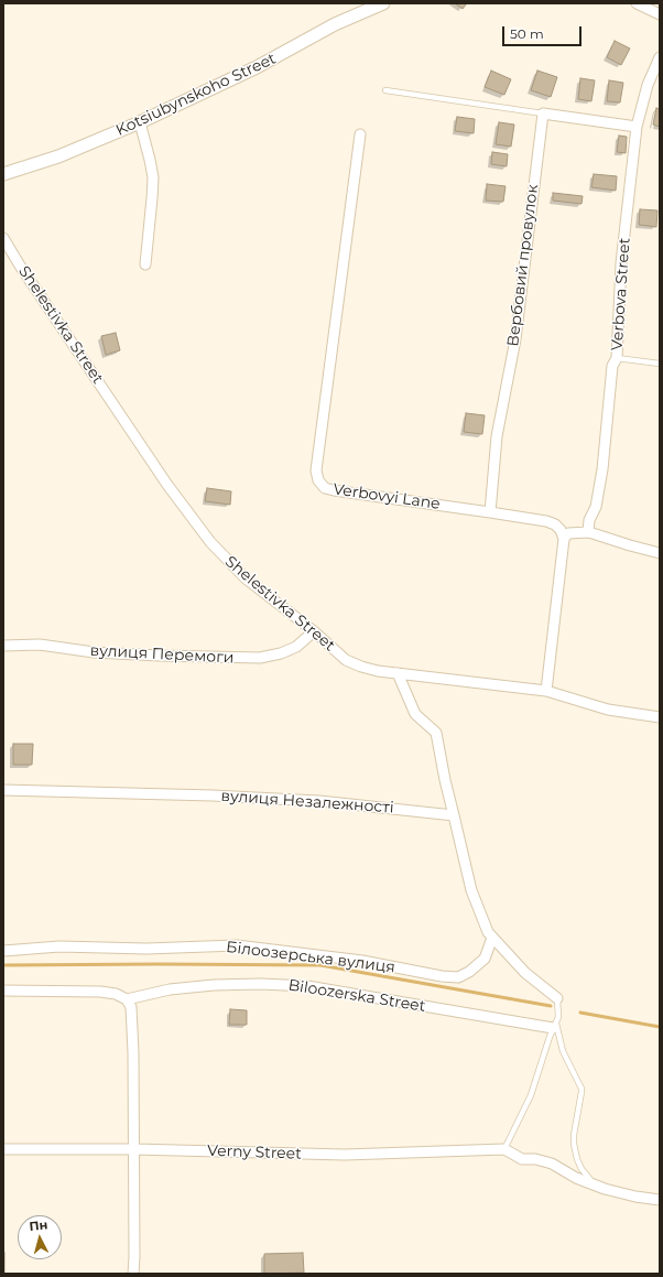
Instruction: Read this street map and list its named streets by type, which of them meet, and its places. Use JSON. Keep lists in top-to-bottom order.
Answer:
{
  "streets": {
    "street": [
      "Kotsiubynskoho Street",
      "Вербовий провулок",
      "Verbova Street",
      "Shelestivka Street",
      "Verbovyi Lane",
      "вулиця Перемоги",
      "вулиця Незалежності",
      "Білоозерська вулиця",
      "Biloozerska Street",
      "Verny Street"
    ]
  },
  "crossings": [
    ["Вербовий провулок", "Verbovyi Lane"],
    ["Shelestivka Street", "вулиця Перемоги"]
  ],
  "scale_bar": "50 m",
  "north": "top"
}
